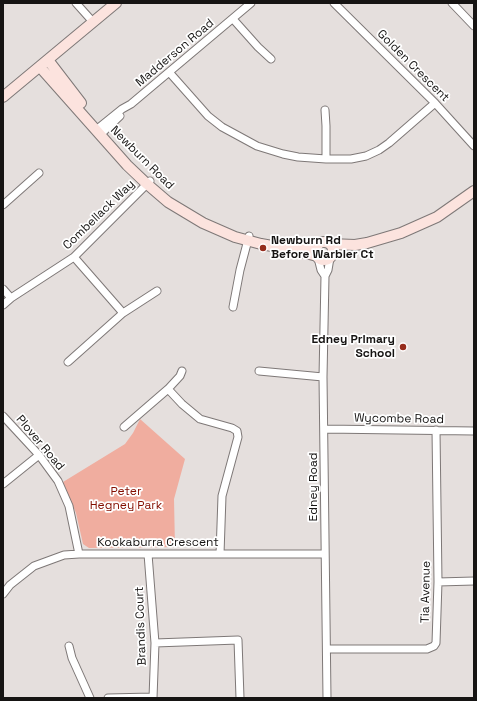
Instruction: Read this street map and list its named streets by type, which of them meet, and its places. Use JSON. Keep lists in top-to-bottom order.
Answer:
{
  "streets": {
    "street": [
      "Madderson Road",
      "Golden Crescent",
      "Newburn Road",
      "Combellack Way",
      "Wycombe Road",
      "Plover Road",
      "Edney Road",
      "Kookaburra Crescent",
      "Tia Avenue",
      "Brandis Court"
    ]
  },
  "crossings": [
    ["Madderson Road", "Newburn Road"],
    ["Newburn Road", "Combellack Way"],
    ["Newburn Road", "Edney Road"],
    ["Wycombe Road", "Edney Road"],
    ["Wycombe Road", "Tia Avenue"],
    ["Plover Road", "Kookaburra Crescent"],
    ["Edney Road", "Kookaburra Crescent"],
    ["Edney Road", "Tia Avenue"],
    ["Kookaburra Crescent", "Brandis Court"]
  ],
  "parks": ["Peter Hegney Park"],
  "places": ["Newburn Rd Before Warbler Ct", "Edney Primary School"]
}
